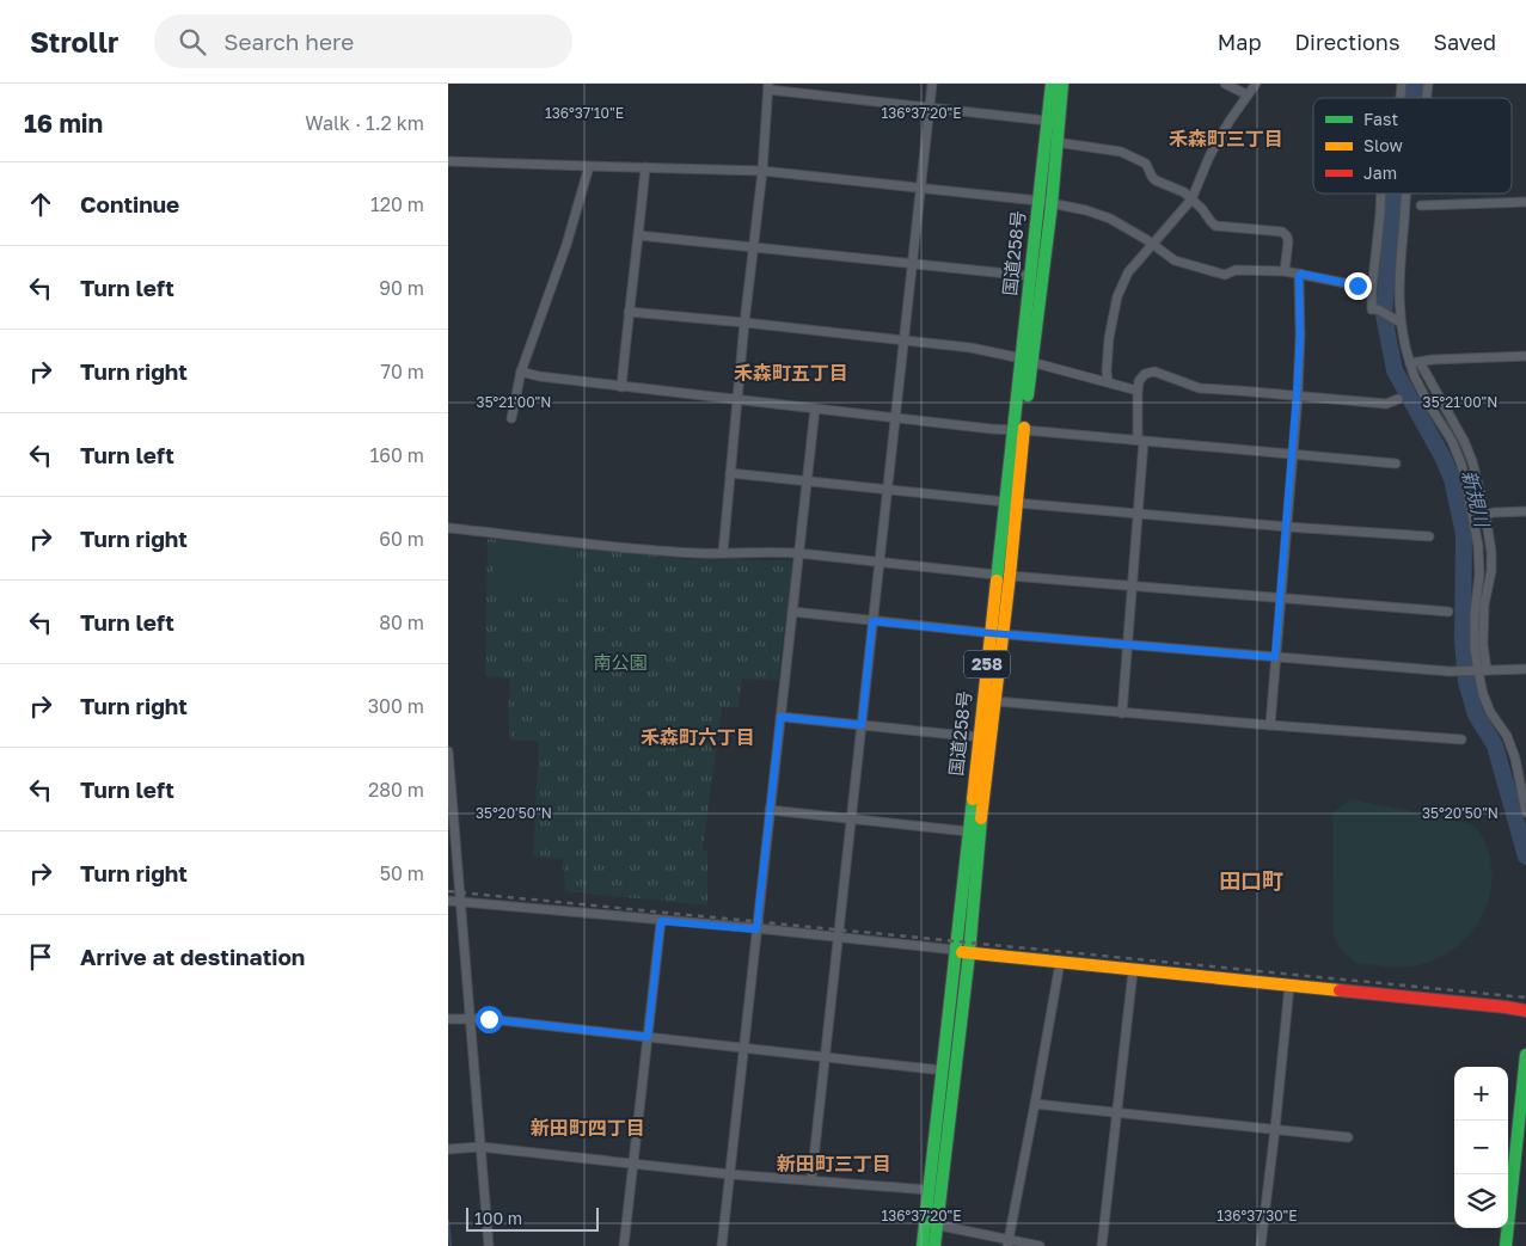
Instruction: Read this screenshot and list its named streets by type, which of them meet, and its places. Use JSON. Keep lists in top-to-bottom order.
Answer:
{
  "streets": {
    "main road": ["国道258号", "258"]
  },
  "districts": [
    "禾森町三丁目",
    "禾森町五丁目",
    "禾森町六丁目",
    "田口町",
    "新田町四丁目",
    "新田町三丁目"
  ],
  "water": ["新規川"],
  "parks": ["南公園"],
  "legend": ["Fast", "Slow", "Jam"],
  "scale_bar": "100 m",
  "page": {
    "header": "Strollr",
    "search": "Search here",
    "nav": ["Map", "Directions", "Saved"],
    "heading": ["16 min", "Walk · 1.2 km"],
    "list": [
      ["Continue", "120 m"],
      ["Turn left", "90 m"],
      ["Turn right", "70 m"],
      ["Turn left", "160 m"],
      ["Turn right", "60 m"],
      ["Turn left", "80 m"],
      ["Turn right", "300 m"],
      ["Turn left", "280 m"],
      ["Turn right", "50 m"],
      "Arrive at destination"
    ],
    "map_buttons": ["+", "−"],
    "scale": "100 m"
  },
  "coordinates": [
    "136°37'10\"E",
    "136°37'20\"E",
    "35°21'00\"N",
    "35°20'50\"N",
    "136°37'30\"E"
  ]
}
